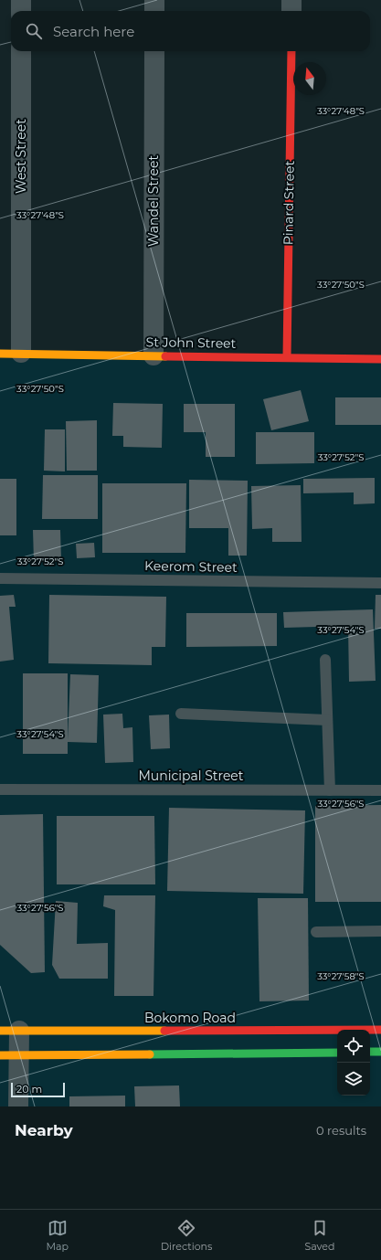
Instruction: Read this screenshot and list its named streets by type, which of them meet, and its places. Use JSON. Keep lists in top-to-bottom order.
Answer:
{
  "streets": {
    "street": [
      "West Street",
      "Wandel Street",
      "Pinard Street",
      "St John Street",
      "Bokomo Road"
    ],
    "lane": ["Keerom Street", "Municipal Street"]
  },
  "crossings": [
    ["West Street", "St John Street"],
    ["Wandel Street", "St John Street"],
    ["Pinard Street", "St John Street"]
  ],
  "scale_bar": "20 m",
  "north": "top",
  "page": {
    "search": "Search here",
    "scale": "20 m",
    "heading": ["Nearby", "0 results"],
    "nav": ["Map", "Directions", "Saved"]
  },
  "coordinates": [
    "33°27'48\"S",
    "33°27'50\"S",
    "33°27'52\"S",
    "33°27'54\"S",
    "33°27'56\"S",
    "33°27'58\"S"
  ]
}
